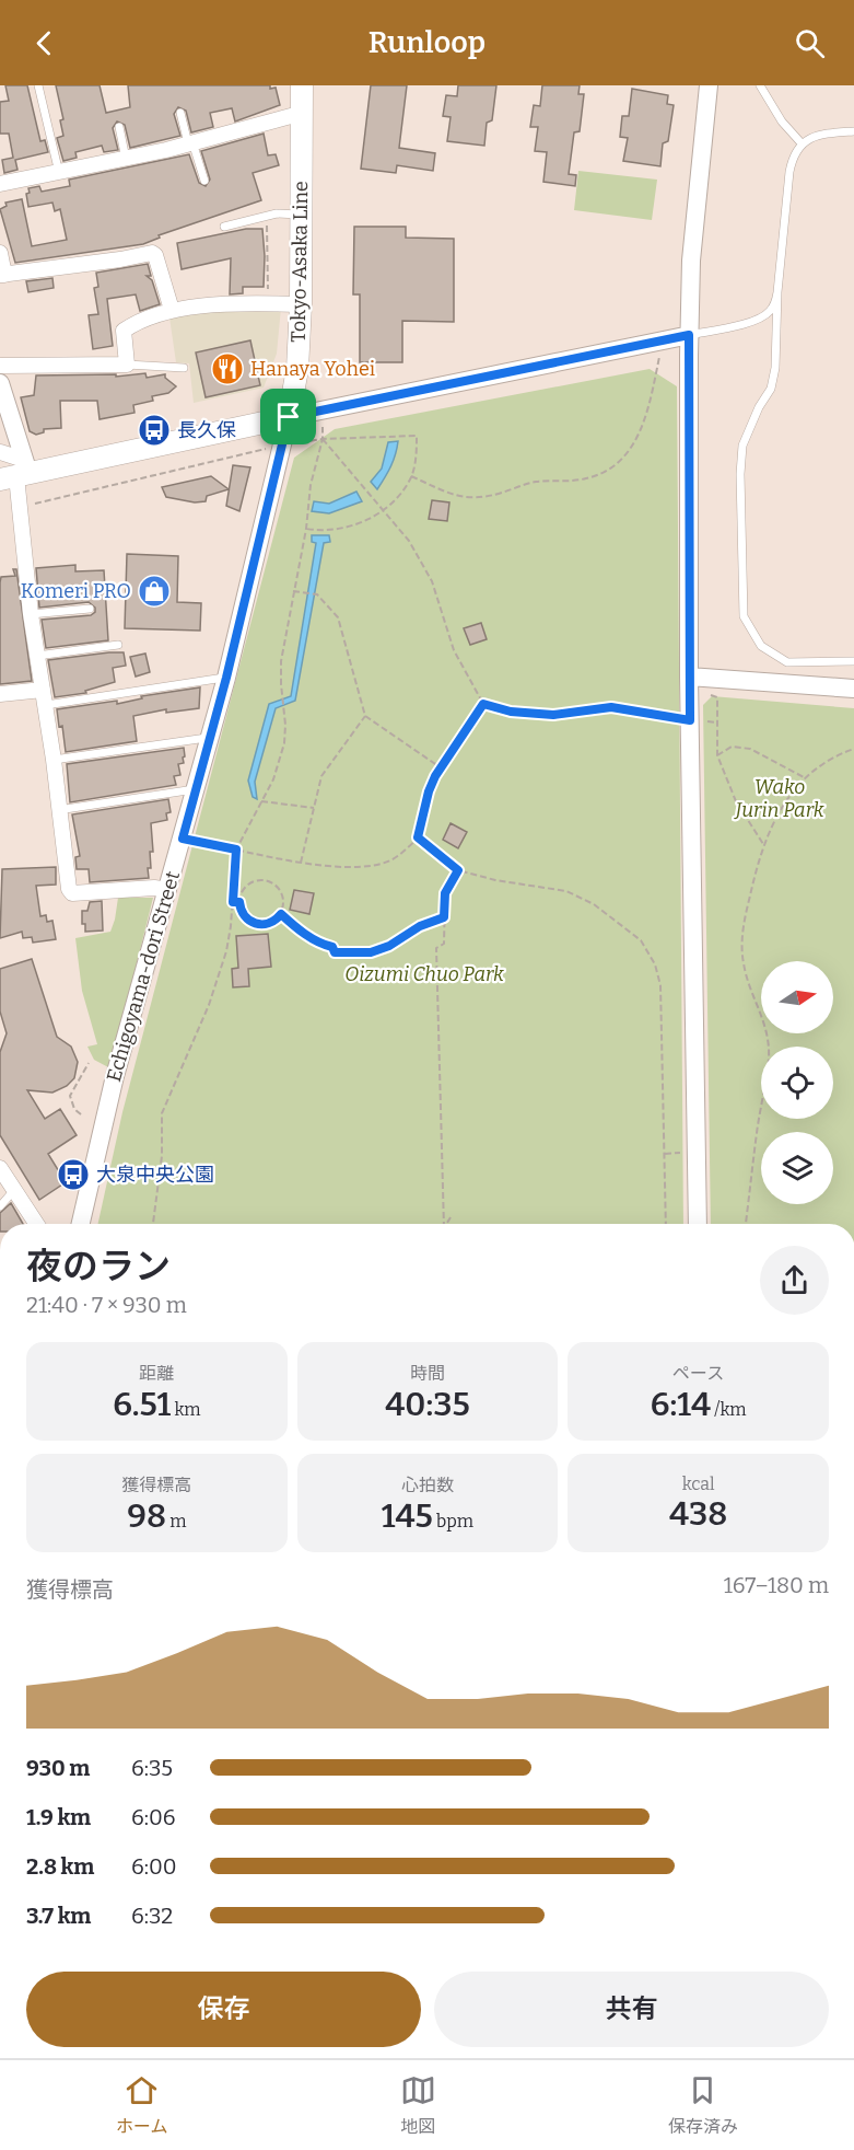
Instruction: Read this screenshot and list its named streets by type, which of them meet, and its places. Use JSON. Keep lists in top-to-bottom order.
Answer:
{
  "streets": {
    "main road": ["Tokyo-Asaka Line"],
    "street": ["Echigoyama-dori Street"]
  },
  "crossings": [
    ["Tokyo-Asaka Line", "Echigoyama-dori Street"]
  ],
  "parks": ["Wako Jurin Park", "Oizumi Chuo Park"],
  "places": {
    "restaurant": ["Hanaya Yohei"],
    "bus stop": ["長久保", "大泉中央公園"],
    "shop": ["Komeri PRO"]
  },
  "north": "right",
  "page": {
    "header": "Runloop",
    "heading": ["夜のラン", "21:40 · 7 × 930 m"],
    "stats": [
      ["距離", "6.51 km"],
      ["時間", "40:35"],
      ["ペース", "6:14 /km"],
      ["獲得標高", "98 m"],
      ["心拍数", "145 bpm"],
      ["kcal", "438"]
    ],
    "chart": ["獲得標高", "167–180 m"],
    "list": [
      {
        "name": "930 m",
        "note": "6:35"
      },
      {
        "name": "1.9 km",
        "note": "6:06"
      },
      {
        "name": "2.8 km",
        "note": "6:00"
      },
      {
        "name": "3.7 km",
        "note": "6:32"
      }
    ],
    "buttons": ["保存", "共有"],
    "tabs": ["ホーム", "地図", "保存済み"]
  }
}
